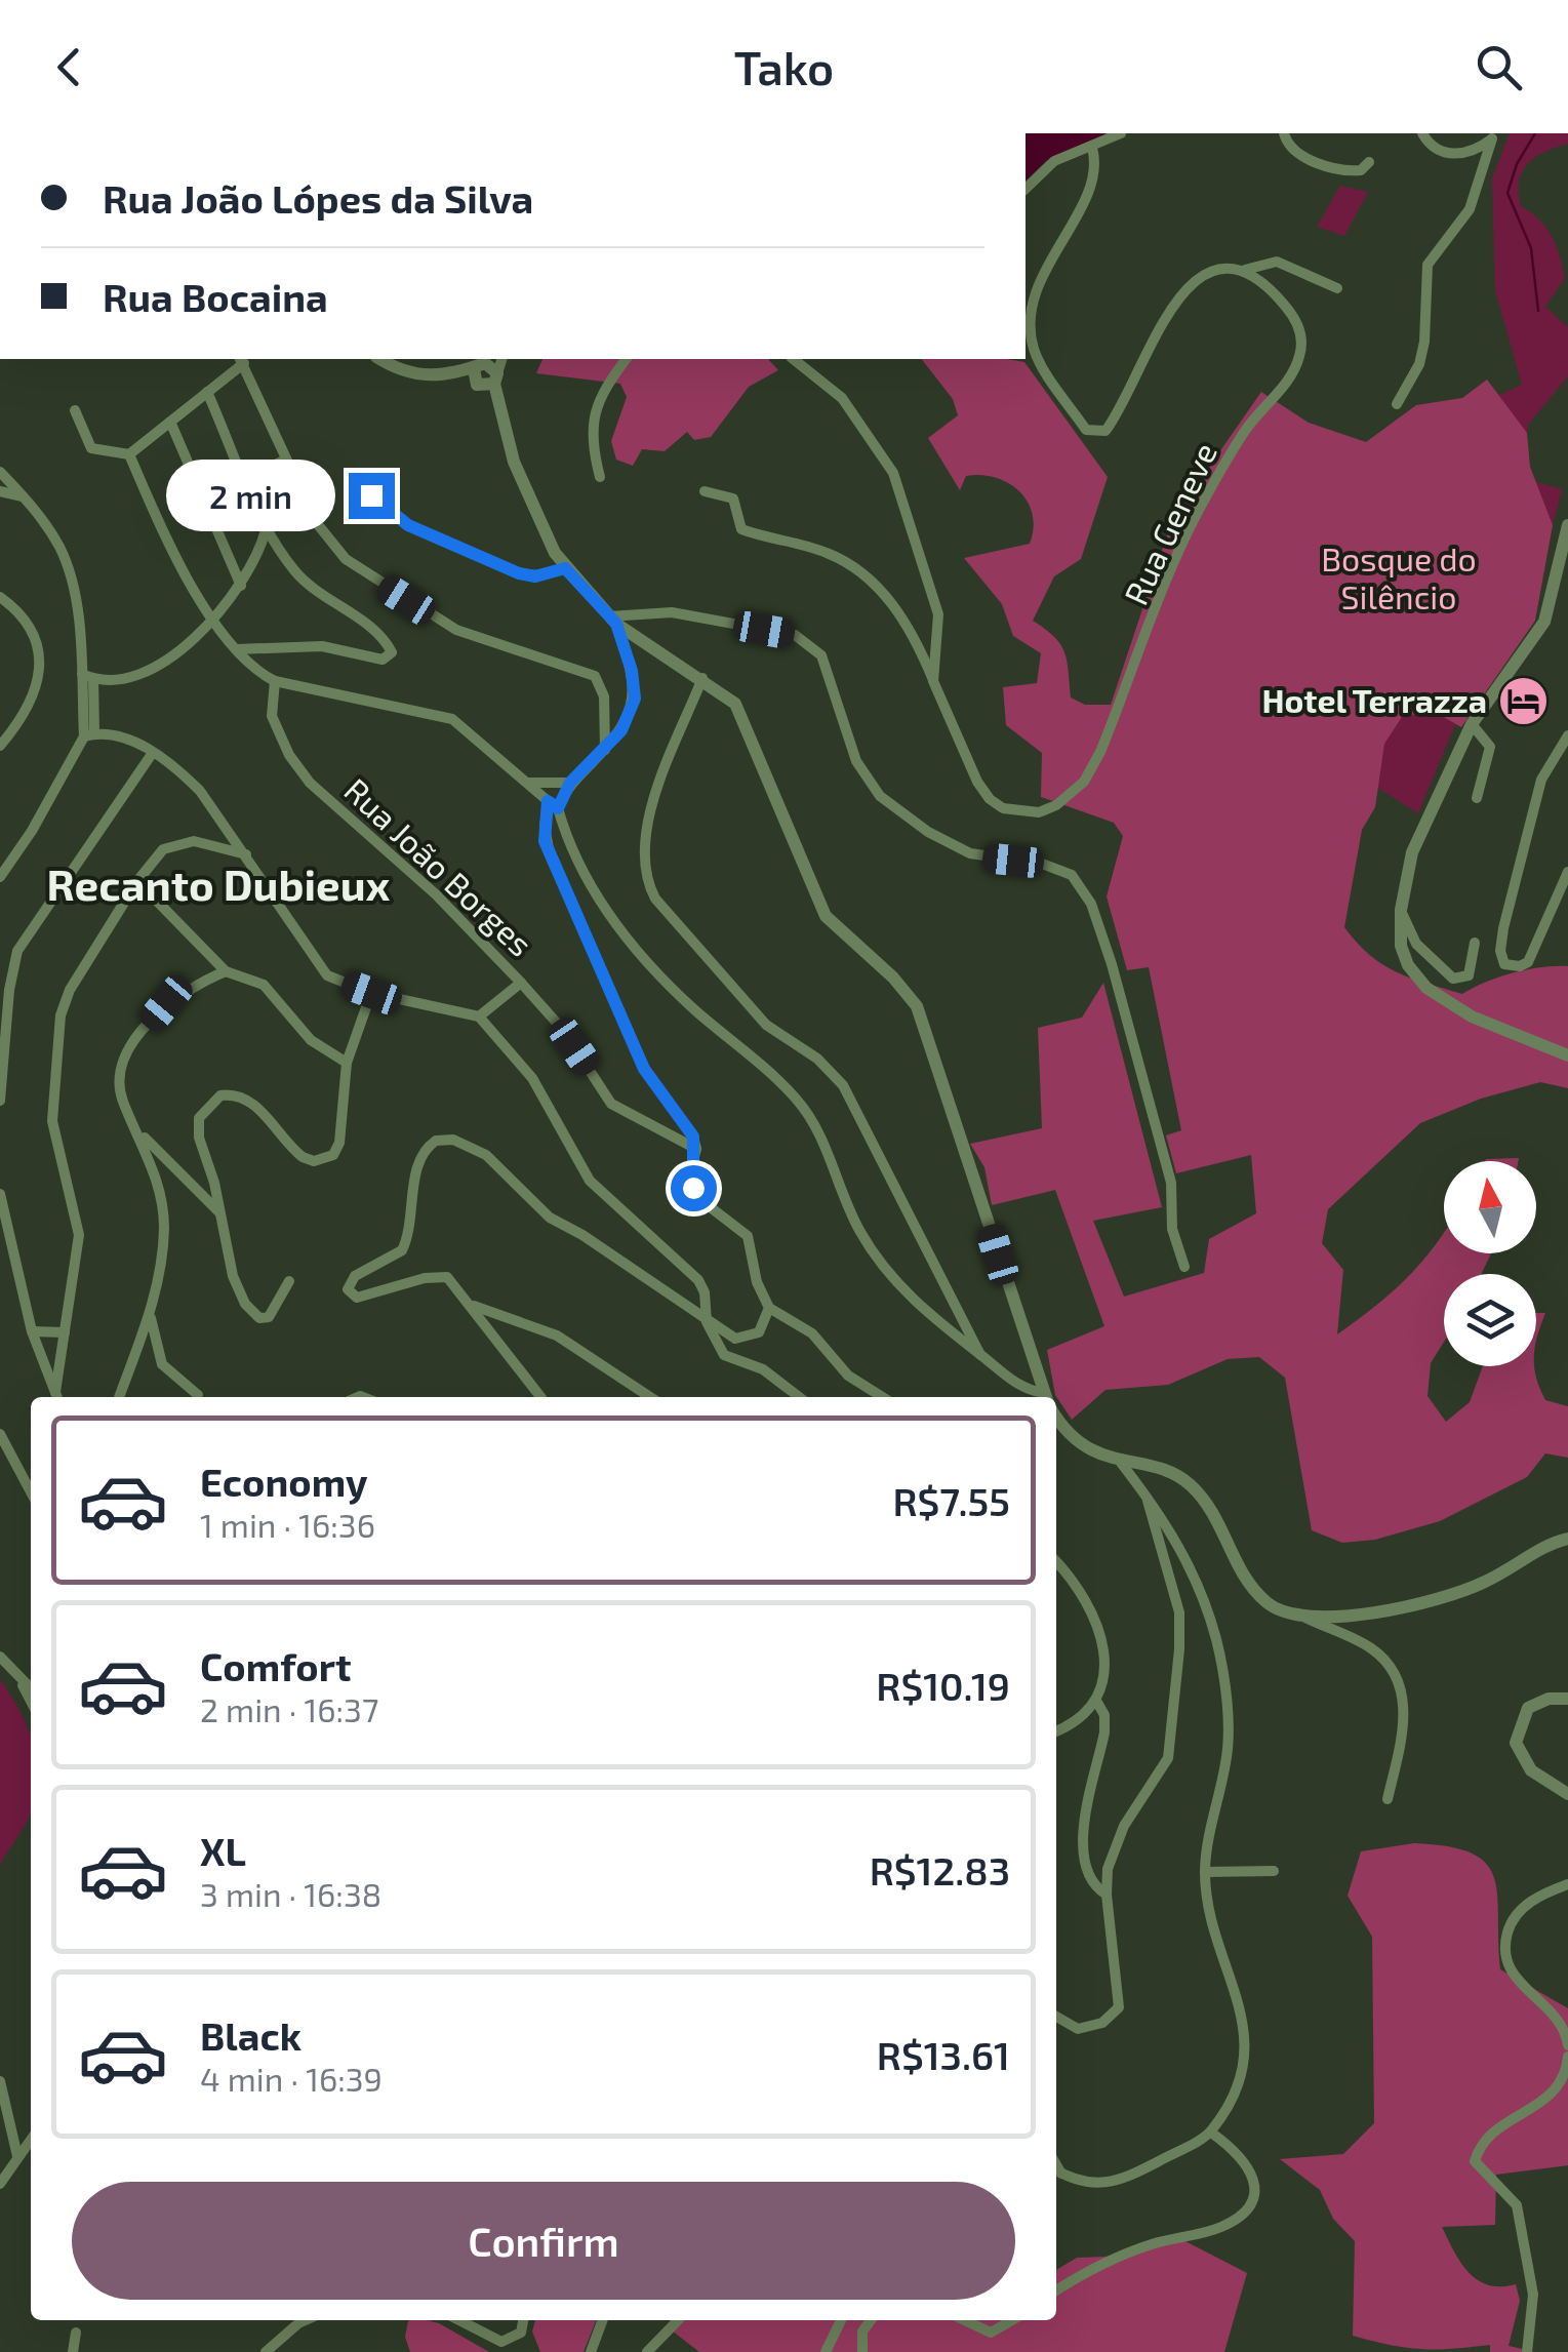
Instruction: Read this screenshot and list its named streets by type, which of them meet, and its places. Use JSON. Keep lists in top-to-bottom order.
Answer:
{
  "streets": {
    "street": ["Rua Geneve", "Rua João Borges"]
  },
  "districts": ["Recanto Dubieux"],
  "parks": ["Bosque do Silêncio"],
  "places": {
    "hotel": ["Hotel Terrazza"]
  },
  "north": "top",
  "page": {
    "header": "Tako",
    "banner": ["Rua João Lópes da Silva", "Rua Bocaina"],
    "bubble": "2 min",
    "list": [
      {
        "name": "Economy",
        "note": "1 min · 16:36",
        "value": "R$7.55"
      },
      {
        "name": "Comfort",
        "note": "2 min · 16:37",
        "value": "R$10.19"
      },
      {
        "name": "XL",
        "note": "3 min · 16:38",
        "value": "R$12.83"
      },
      {
        "name": "Black",
        "note": "4 min · 16:39",
        "value": "R$13.61"
      }
    ],
    "buttons": "Confirm"
  }
}
